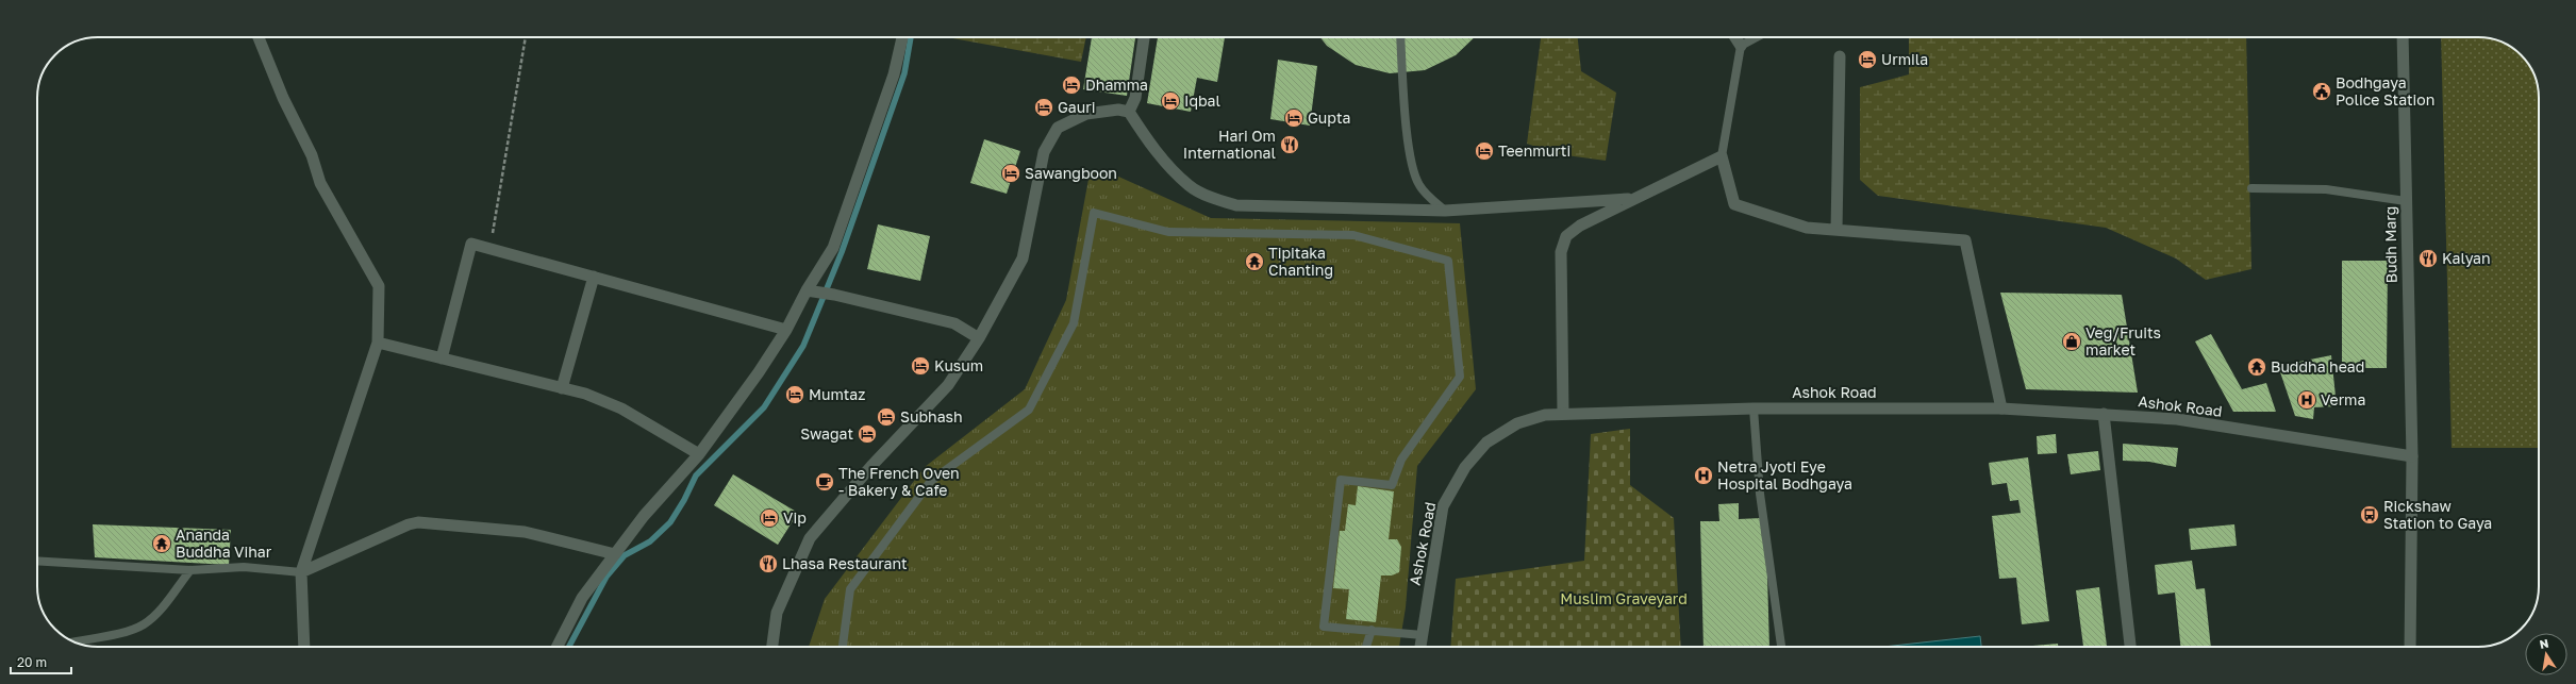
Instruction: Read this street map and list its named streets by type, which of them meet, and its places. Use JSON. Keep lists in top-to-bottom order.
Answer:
{
  "streets": {
    "street": ["Budh Marg", "Ashok Road"]
  },
  "crossings": [
    ["Budh Marg", "Ashok Road"]
  ],
  "parks": ["Muslim Graveyard"],
  "places": {
    "hotel": [
      "Urmila",
      "Dhamma",
      "Iqbal",
      "Gauri",
      "Gupta",
      "Teenmurti",
      "Sawangboon",
      "Kusum",
      "Mumtaz",
      "Subhash",
      "Swagat",
      "Vip"
    ],
    "public building": ["Bodhgaya Police Station"],
    "restaurant": ["Hari Om International", "Kalyan", "Lhasa Restaurant"],
    "temple": ["Tipitaka Chanting", "Buddha head", "Ananda Buddha Vihar"],
    "shop": ["Veg/Fruits market"],
    "hospital": ["Verma", "Netra Jyoti Eye Hospital Bodhgaya"],
    "cafe": ["The French Oven - Bakery & Cafe"],
    "bus stop": ["Rickshaw Station to Gaya"]
  },
  "scale_bar": "20 m",
  "north": "top"
}
